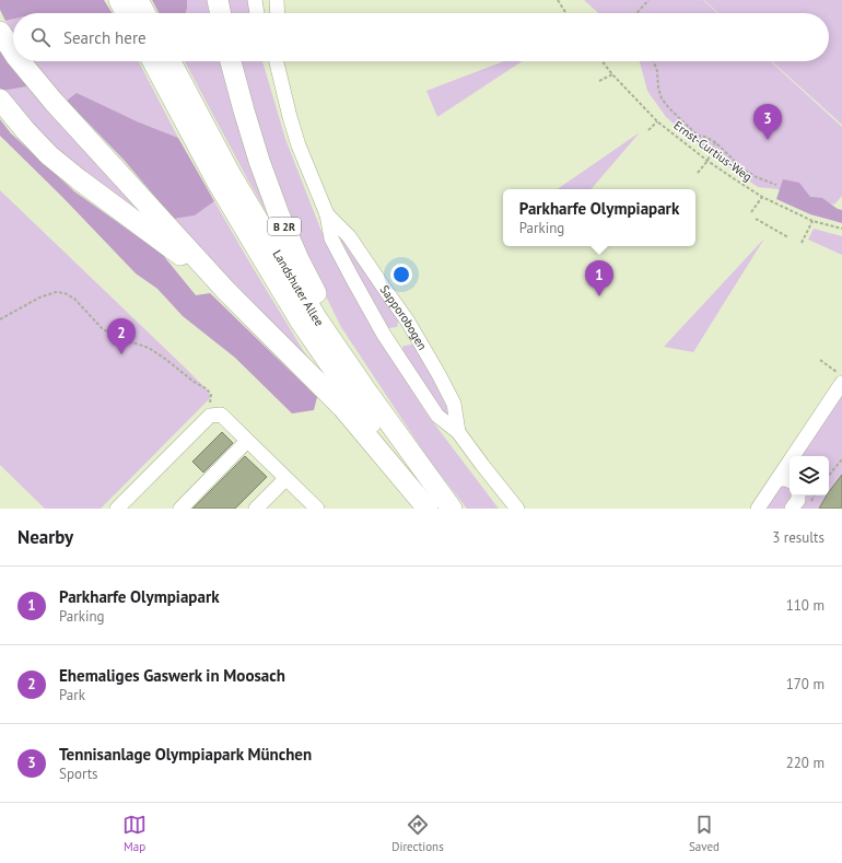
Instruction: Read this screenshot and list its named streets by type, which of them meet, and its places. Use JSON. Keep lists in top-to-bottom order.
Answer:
{
  "streets": {
    "highway": ["B 2R", "Landshuter Allee"],
    "street": ["Sapporobogen"],
    "path": ["Ernst-Curtius-Weg"]
  },
  "crossings": [
    ["B 2R", "Landshuter Allee"]
  ],
  "page": {
    "search": "Search here",
    "pins": ["3", "1", "2"],
    "popup": ["Parkharfe Olympiapark", "Parking"],
    "heading": ["Nearby", "3 results"],
    "list": [
      {
        "mark": "1",
        "name": "Parkharfe Olympiapark",
        "note": "Parking",
        "value": "110 m"
      },
      {
        "mark": "2",
        "name": "Ehemaliges Gaswerk in Moosach",
        "note": "Park",
        "value": "170 m"
      },
      {
        "mark": "3",
        "name": "Tennisanlage Olympiapark München",
        "note": "Sports",
        "value": "220 m"
      }
    ],
    "nav": ["Map", "Directions", "Saved"]
  }
}
